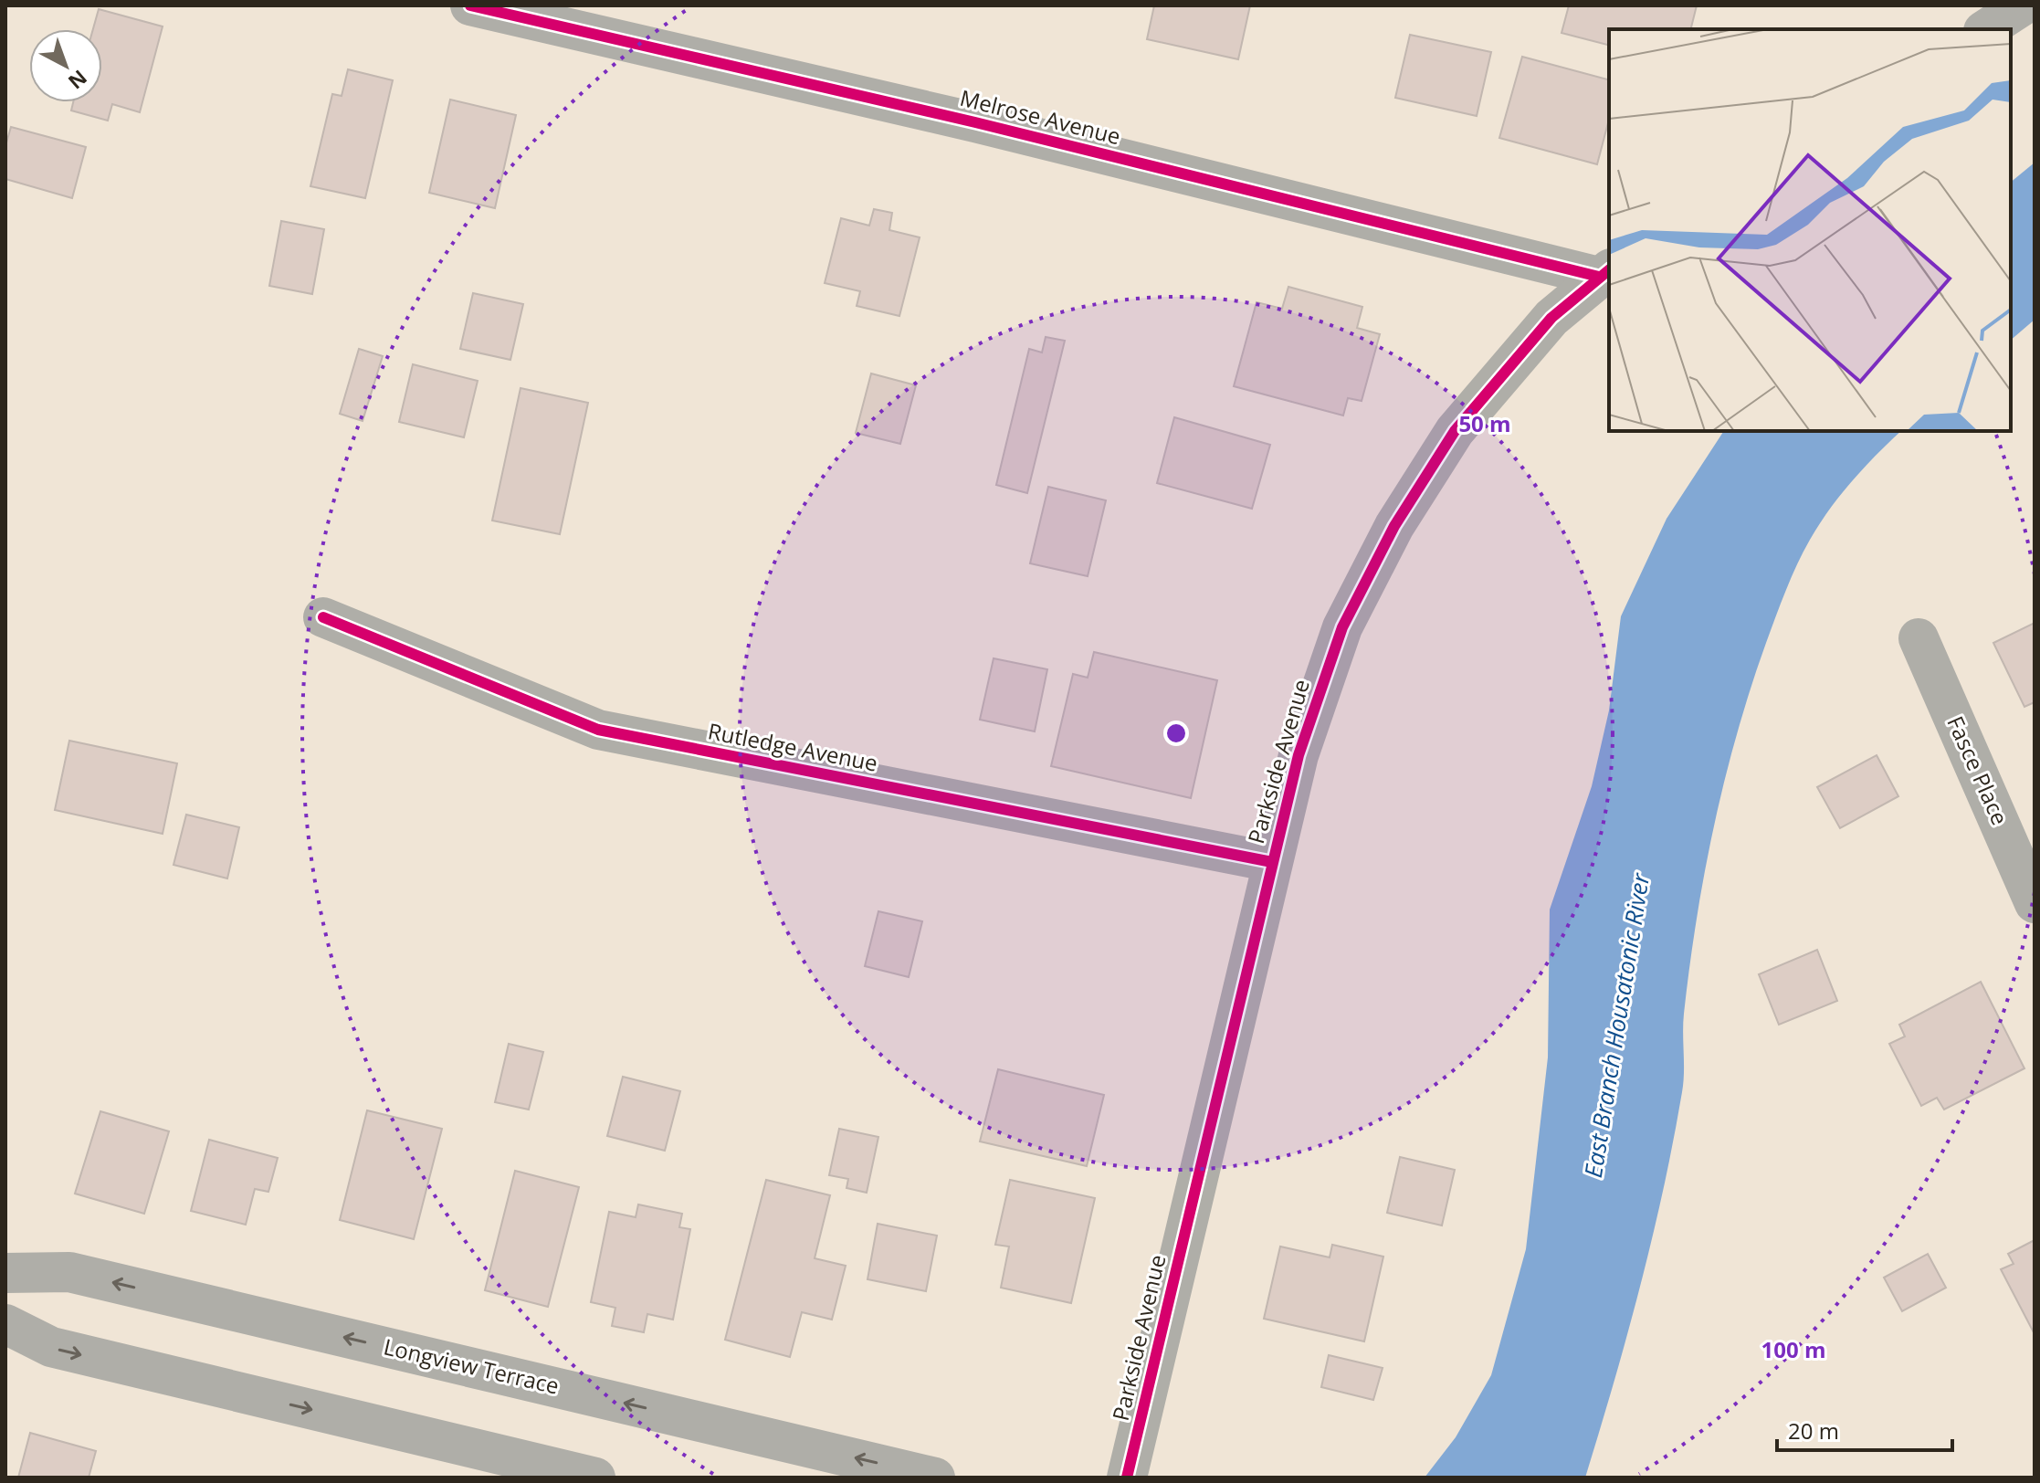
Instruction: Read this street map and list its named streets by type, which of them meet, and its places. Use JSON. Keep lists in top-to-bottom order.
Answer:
{
  "streets": {
    "street": [
      "Melrose Avenue",
      "Rutledge Avenue",
      "Parkside Avenue",
      "Fasce Place",
      "Longview Terrace"
    ]
  },
  "crossings": [
    ["Melrose Avenue", "Parkside Avenue"],
    ["Rutledge Avenue", "Parkside Avenue"]
  ],
  "water": ["East Branch Housatonic River"],
  "scale_bar": "20 m",
  "north": "bottom right",
  "rings": ["50 m", "100 m"]
}
